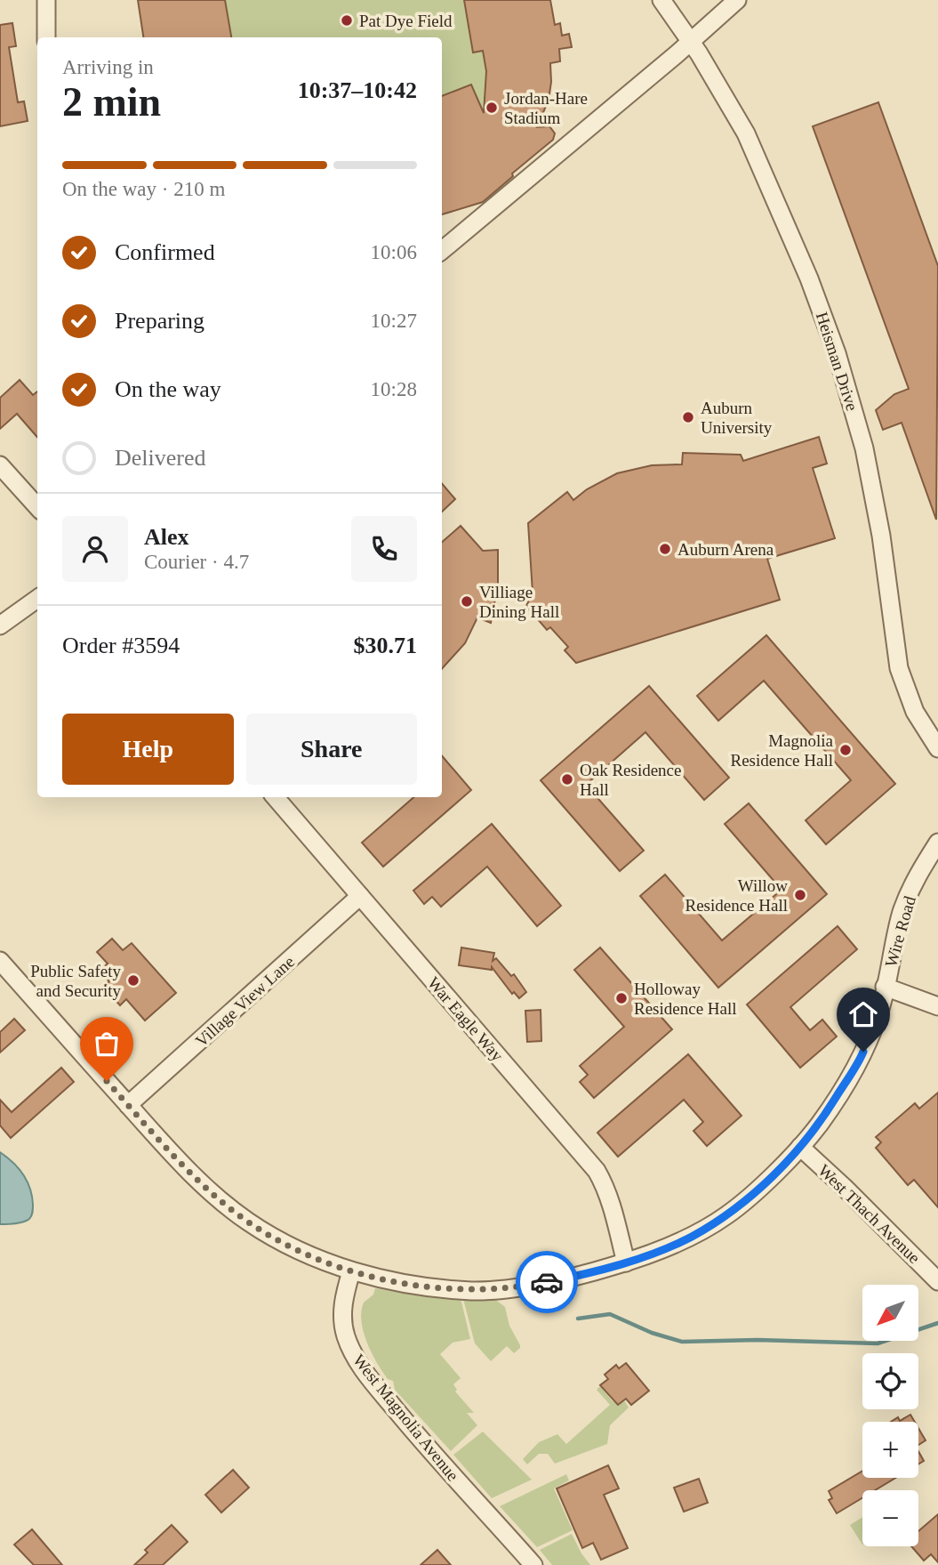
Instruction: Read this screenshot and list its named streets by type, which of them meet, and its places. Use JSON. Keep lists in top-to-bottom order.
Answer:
{
  "streets": {
    "street": [
      "Heisman Drive",
      "Wire Road",
      "Village View Lane",
      "War Eagle Way",
      "West Thach Avenue",
      "West Magnolia Avenue"
    ]
  },
  "crossings": [
    ["Wire Road", "War Eagle Way"],
    ["Wire Road", "West Thach Avenue"],
    ["Wire Road", "West Magnolia Avenue"],
    ["Village View Lane", "War Eagle Way"]
  ],
  "places": [
    "Pat Dye Field",
    "Jordan-Hare Stadium",
    "Auburn University",
    "Auburn Arena",
    "Villiage Dining Hall",
    "Magnolia Residence Hall",
    "Oak Residence Hall",
    "Willow Residence Hall",
    "Public Safety and Security",
    "Holloway Residence Hall"
  ],
  "north": "bottom left",
  "page": {
    "heading": ["2 min", "Arriving in", "10:37–10:42"],
    "panel": [
      "Alex",
      "Courier · 4.7",
      "Order #3594",
      "$30.71"
    ],
    "bar": "On the way · 210 m",
    "list": [
      ["Confirmed", "10:06"],
      ["Preparing", "10:27"],
      ["On the way", "10:28"],
      "Delivered"
    ],
    "buttons": ["Help", "Share"],
    "map_buttons": ["+", "−"]
  }
}
